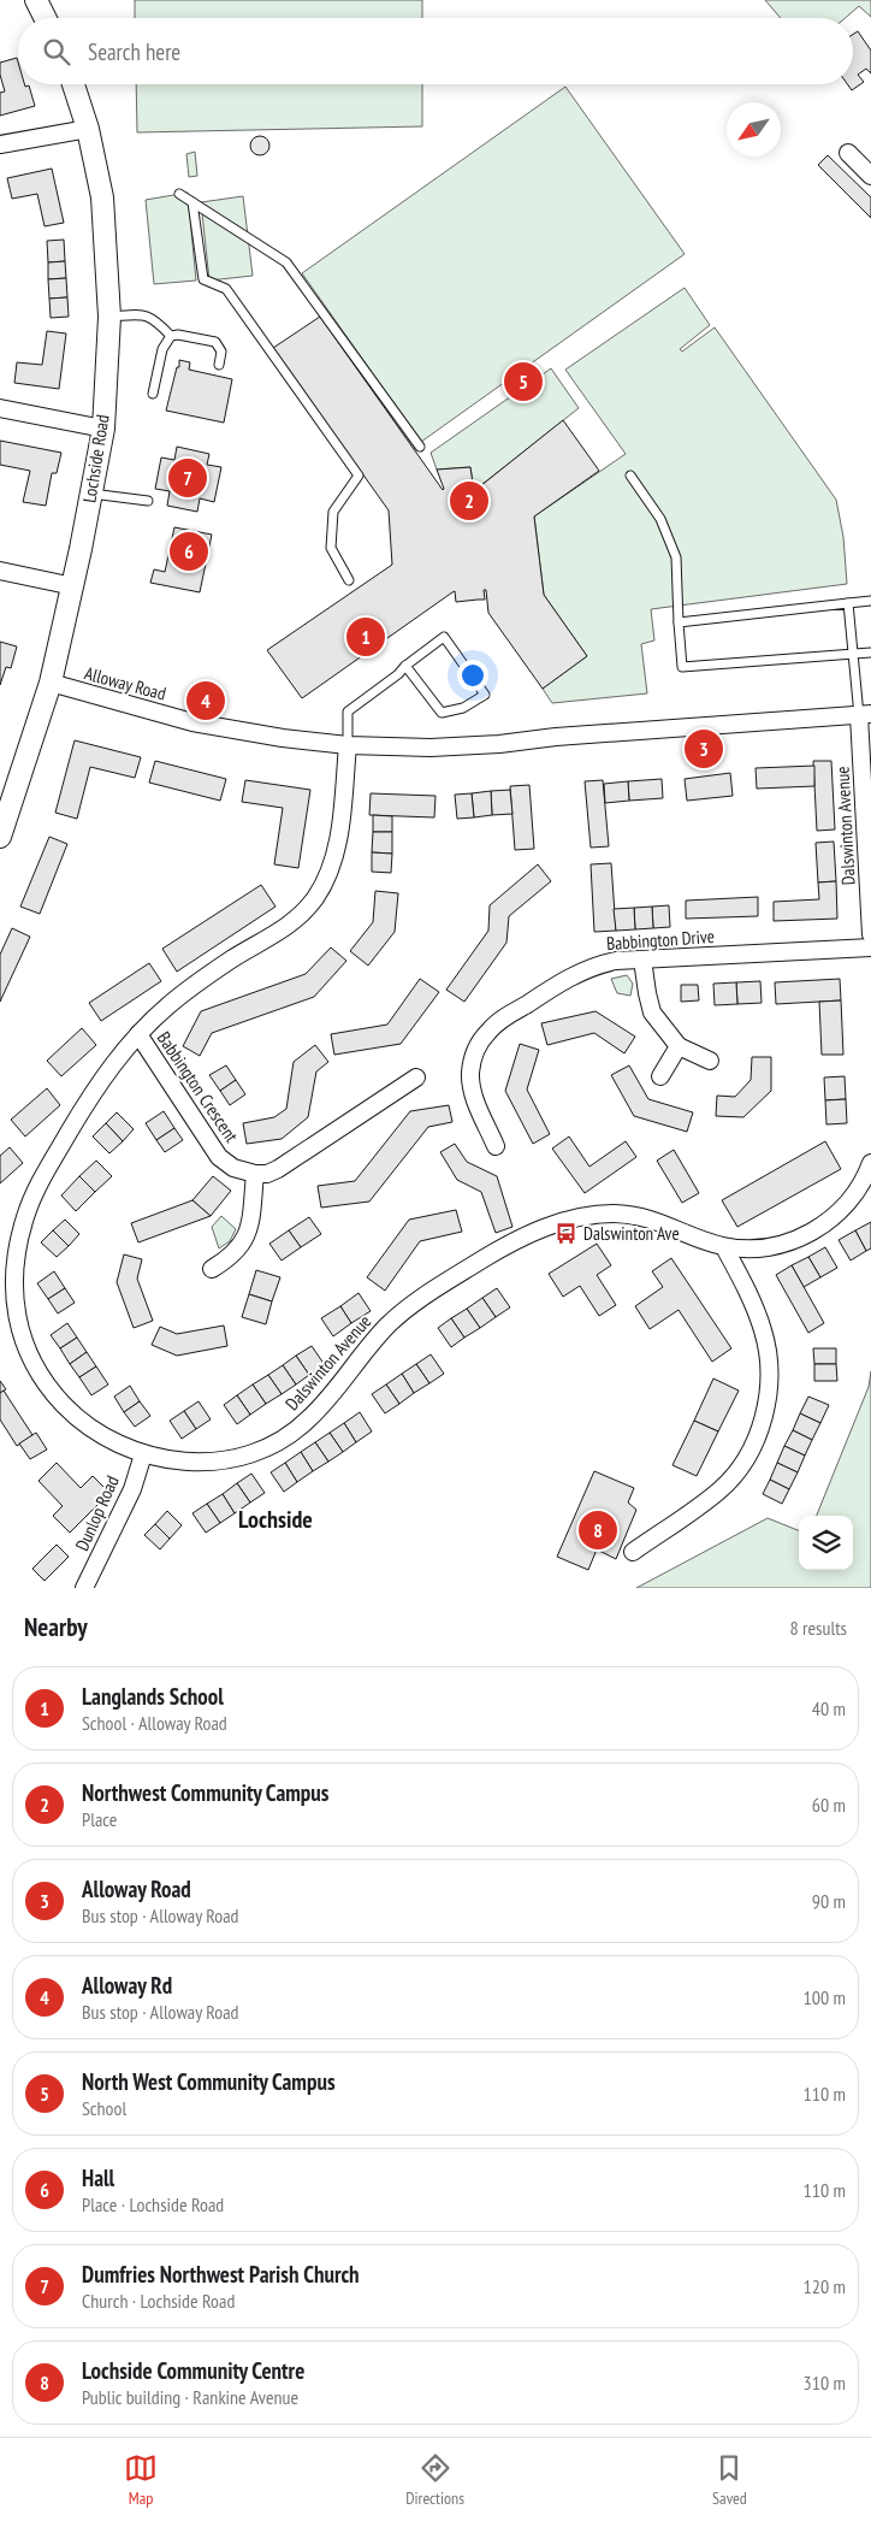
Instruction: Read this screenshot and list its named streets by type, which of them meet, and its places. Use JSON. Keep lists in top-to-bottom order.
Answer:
{
  "streets": {
    "street": [
      "Lochside Road",
      "Alloway Road",
      "Dalswinton Avenue",
      "Babbington Drive",
      "Babbington Crescent",
      "Dunlop Road"
    ]
  },
  "crossings": [
    ["Lochside Road", "Alloway Road"],
    ["Alloway Road", "Dalswinton Avenue"],
    ["Dalswinton Avenue", "Babbington Crescent"],
    ["Dalswinton Avenue", "Dunlop Road"]
  ],
  "districts": ["Lochside"],
  "places": {
    "bus stop": ["Dalswinton Ave"]
  },
  "north": "bottom left",
  "page": {
    "search": "Search here",
    "pins": [
      "5",
      "7",
      "2",
      "6",
      "1",
      "4",
      "3",
      "8"
    ],
    "heading": ["Nearby", "8 results"],
    "list": [
      {
        "mark": "1",
        "name": "Langlands School",
        "note": "School · Alloway Road",
        "value": "40 m"
      },
      {
        "mark": "2",
        "name": "Northwest Community Campus",
        "note": "Place",
        "value": "60 m"
      },
      {
        "mark": "3",
        "name": "Alloway Road",
        "note": "Bus stop · Alloway Road",
        "value": "90 m"
      },
      {
        "mark": "4",
        "name": "Alloway Rd",
        "note": "Bus stop · Alloway Road",
        "value": "100 m"
      },
      {
        "mark": "5",
        "name": "North West Community Campus",
        "note": "School",
        "value": "110 m"
      },
      {
        "mark": "6",
        "name": "Hall",
        "note": "Place · Lochside Road",
        "value": "110 m"
      },
      {
        "mark": "7",
        "name": "Dumfries Northwest Parish Church",
        "note": "Church · Lochside Road",
        "value": "120 m"
      },
      {
        "mark": "8",
        "name": "Lochside Community Centre",
        "note": "Public building · Rankine Avenue",
        "value": "310 m"
      }
    ],
    "nav": ["Map", "Directions", "Saved"]
  }
}
